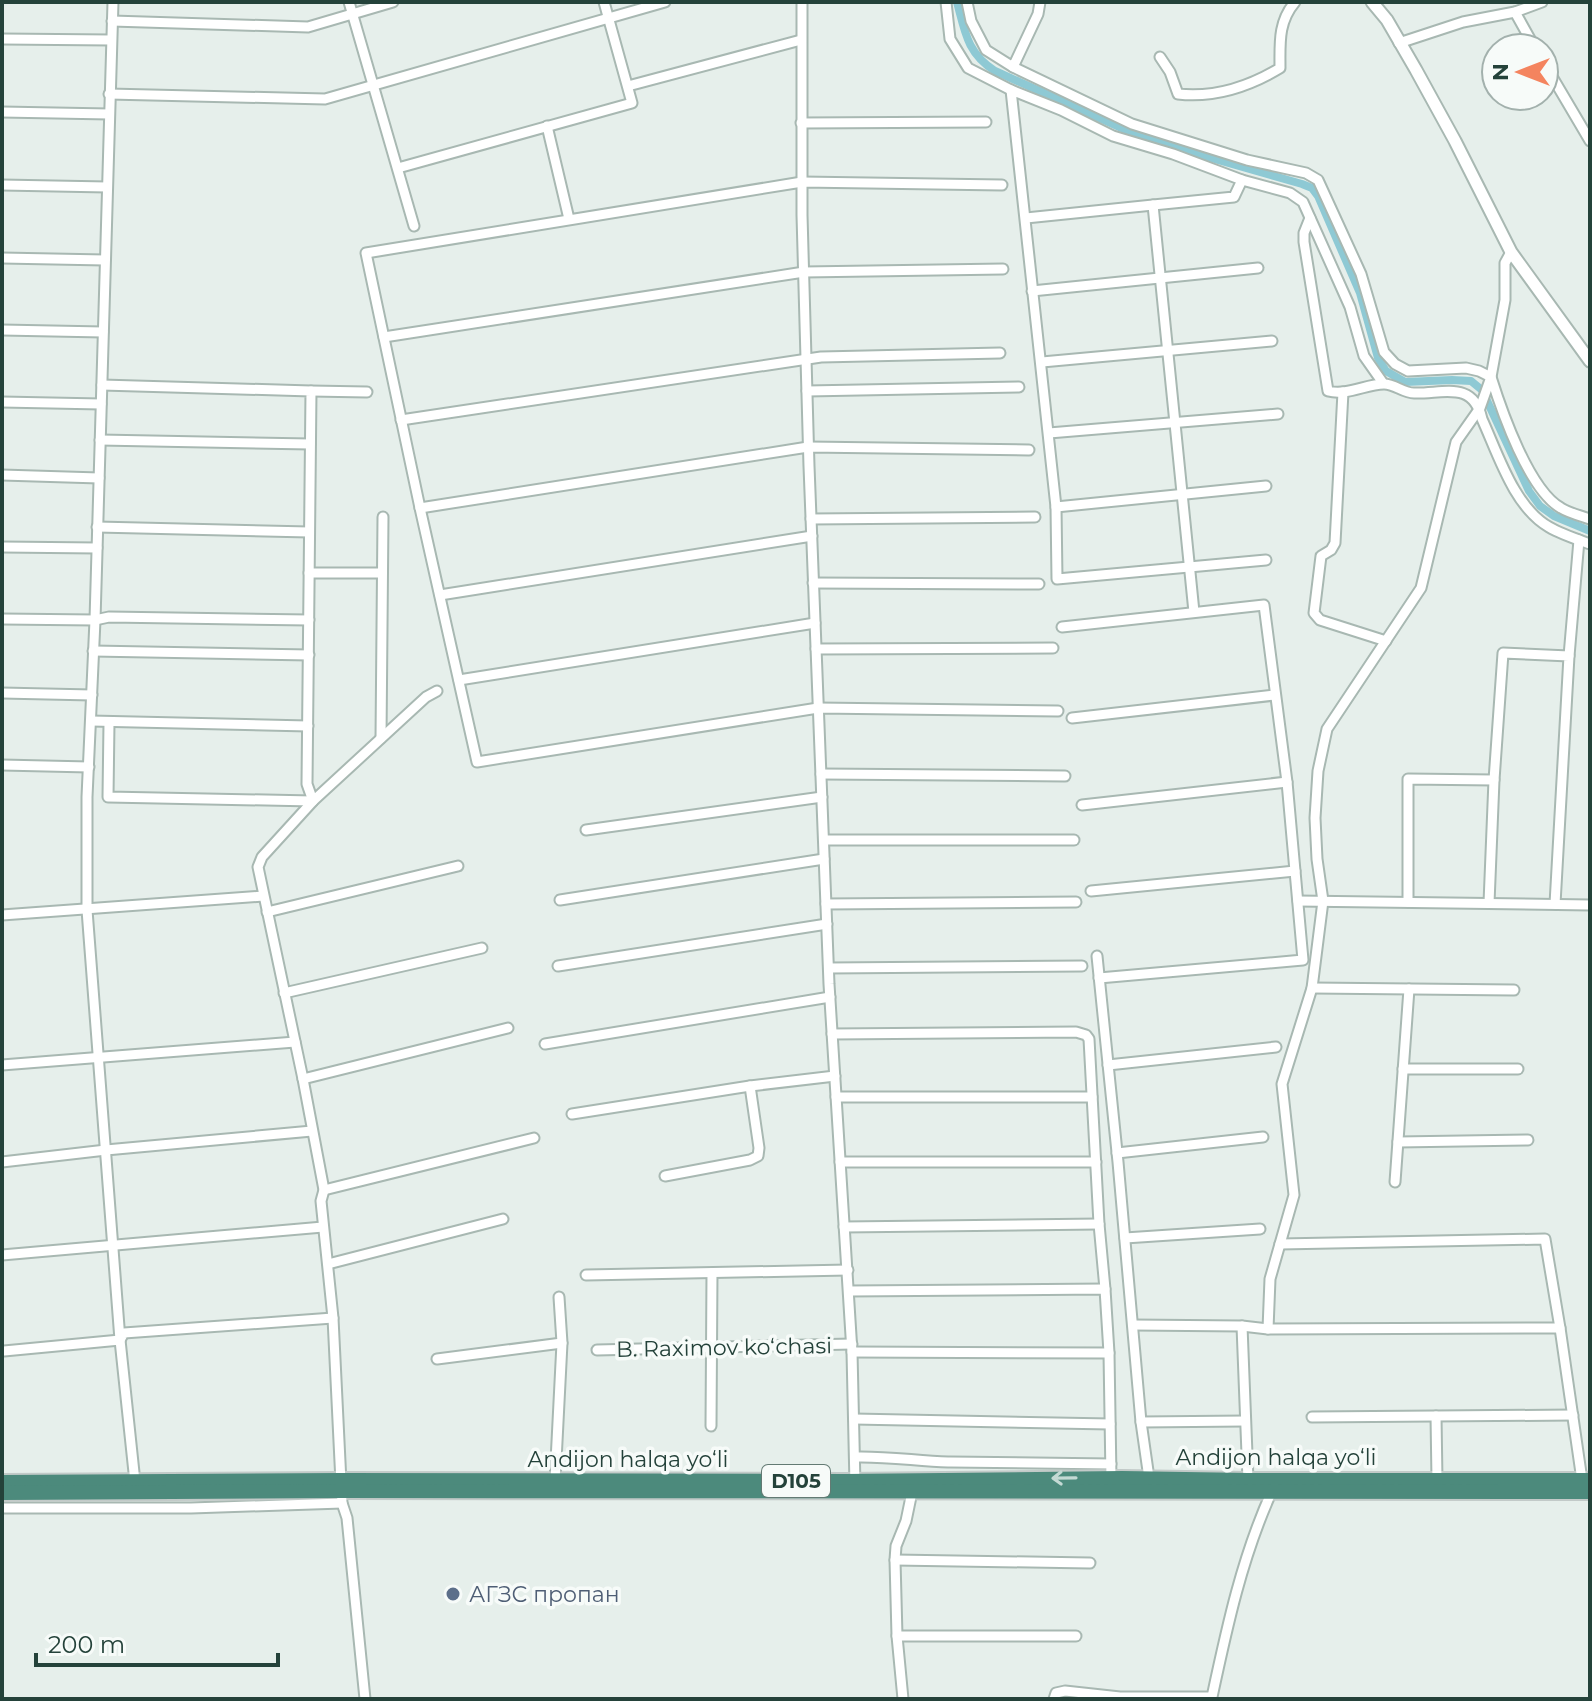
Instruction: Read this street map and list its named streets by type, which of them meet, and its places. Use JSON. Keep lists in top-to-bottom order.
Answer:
{
  "streets": {
    "highway": ["Andijon halqa yo‘li", "D105"],
    "street": ["B. Raximov koʻchasi"]
  },
  "places": ["АГЗС пропан"],
  "scale_bar": "200 m",
  "north": "left"
}
